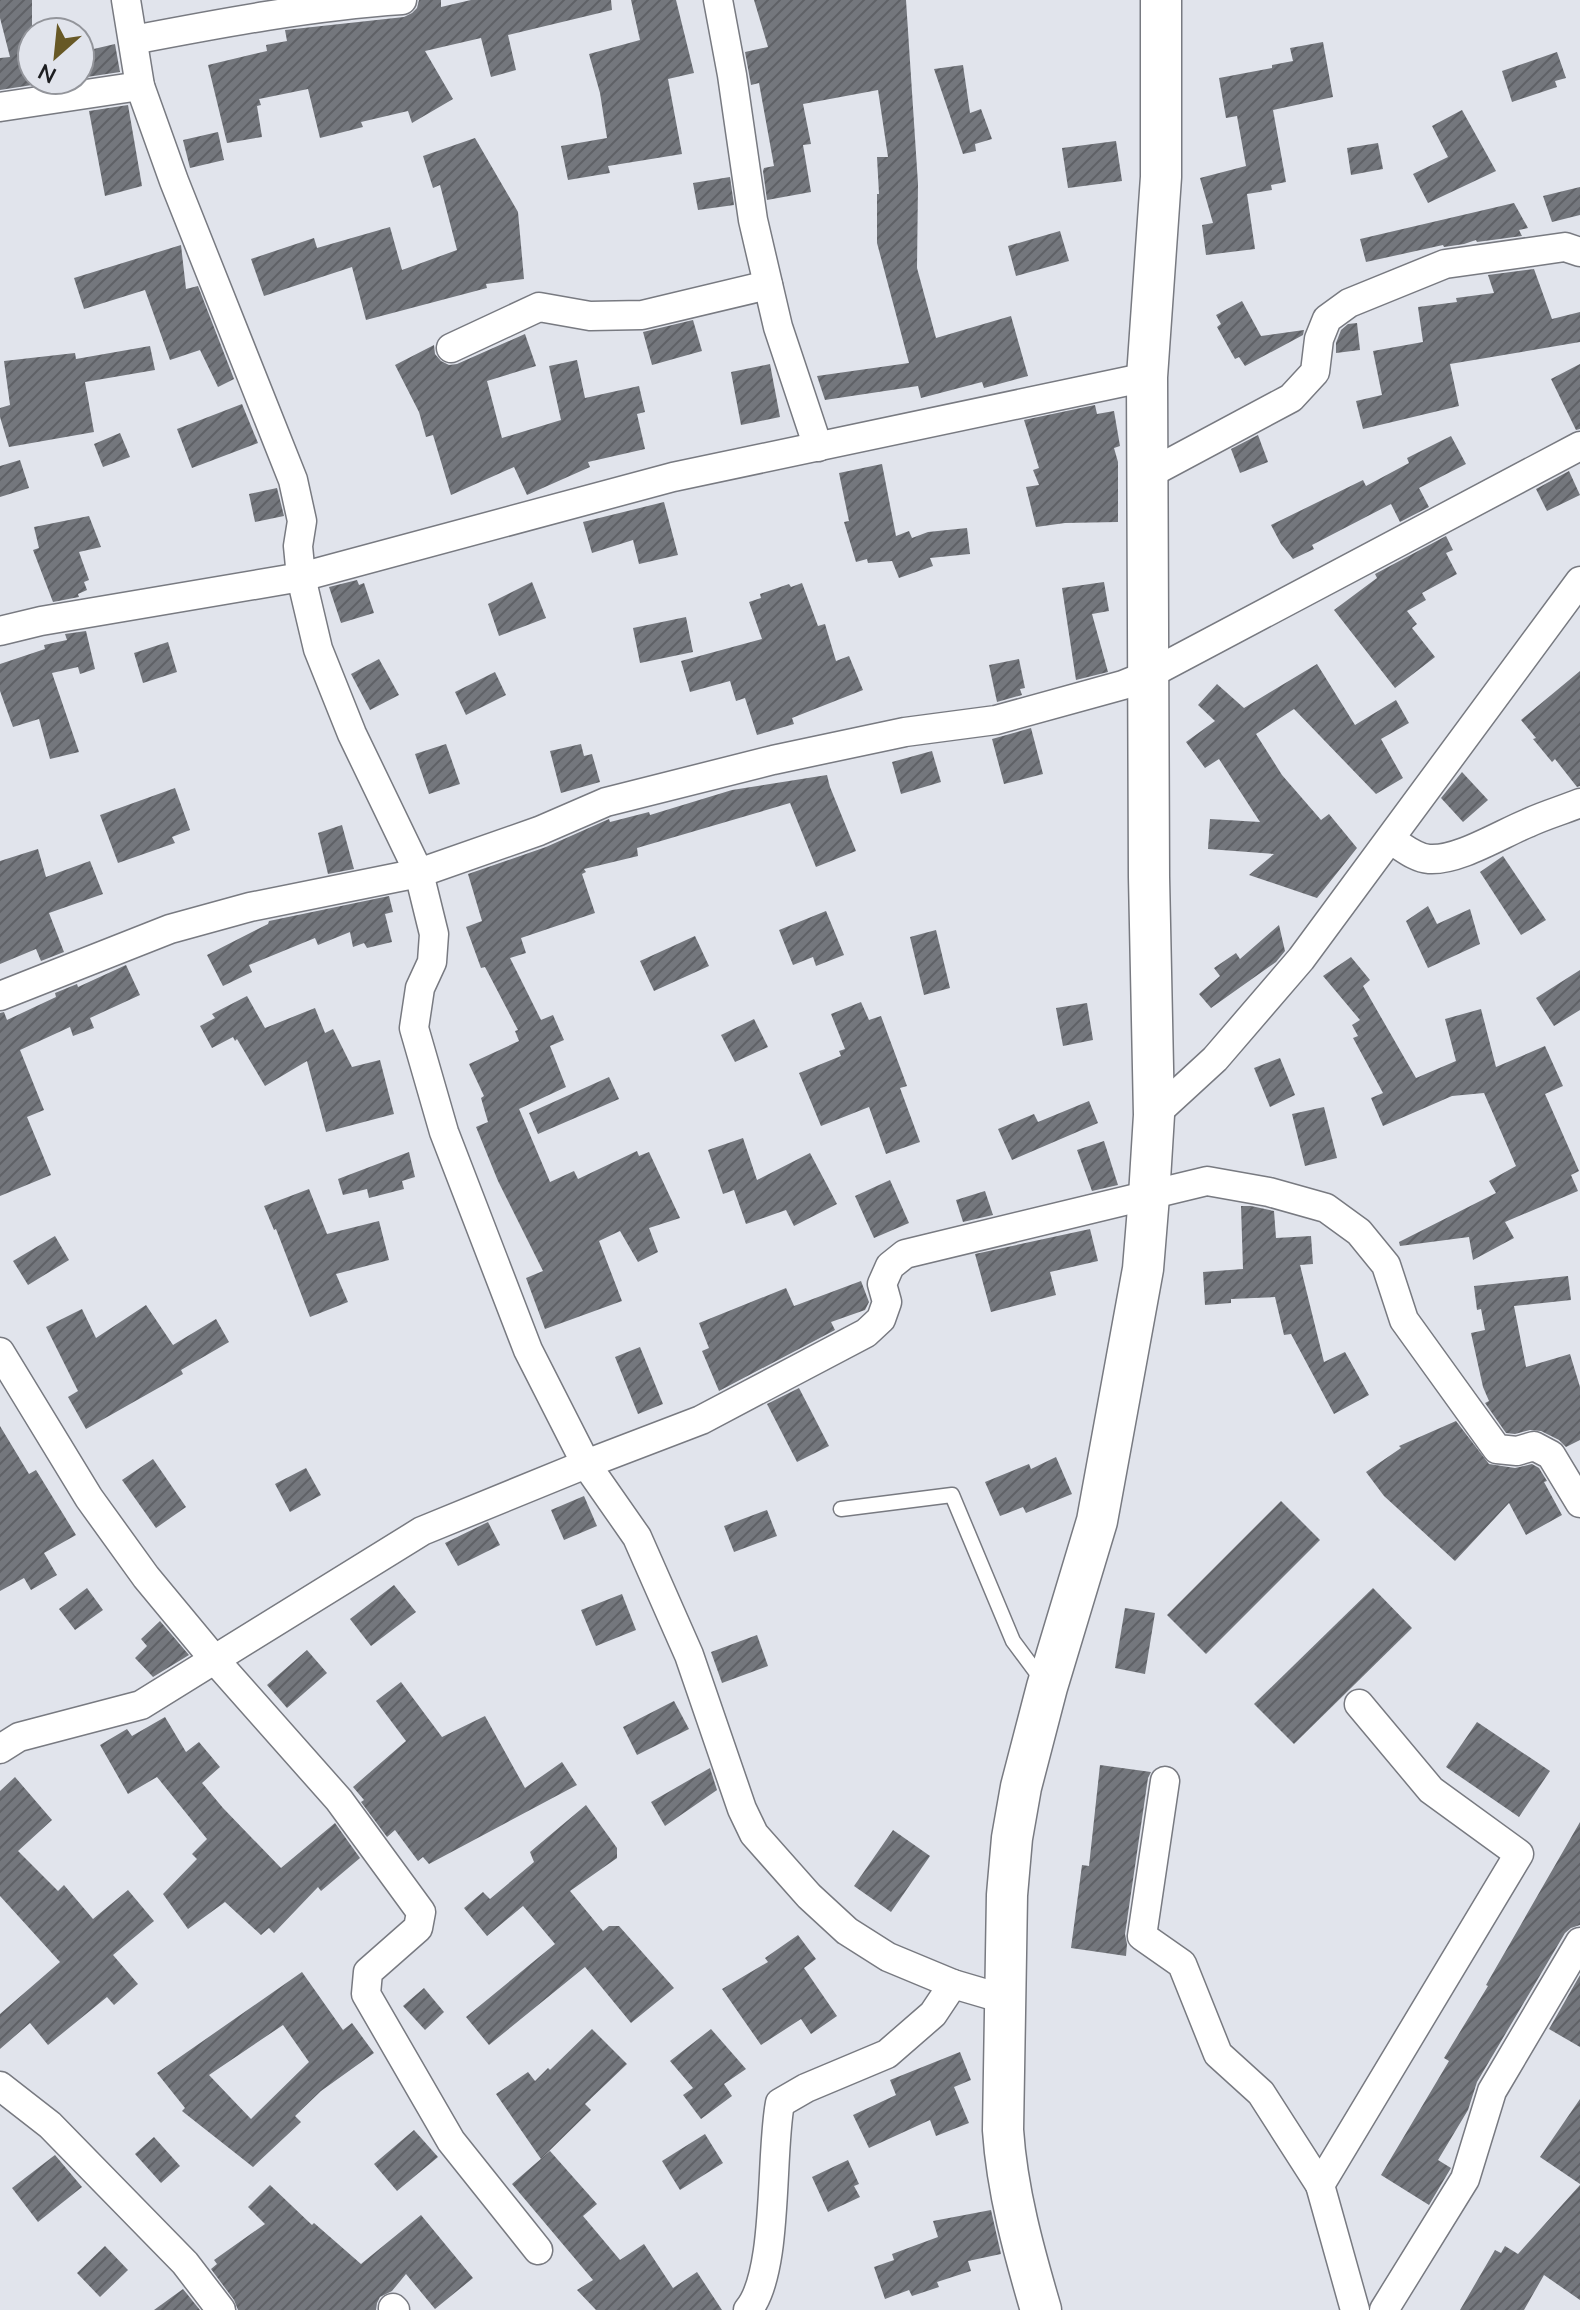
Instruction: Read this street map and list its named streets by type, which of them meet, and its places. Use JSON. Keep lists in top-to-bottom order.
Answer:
{
  "north": "bottom left"
}
